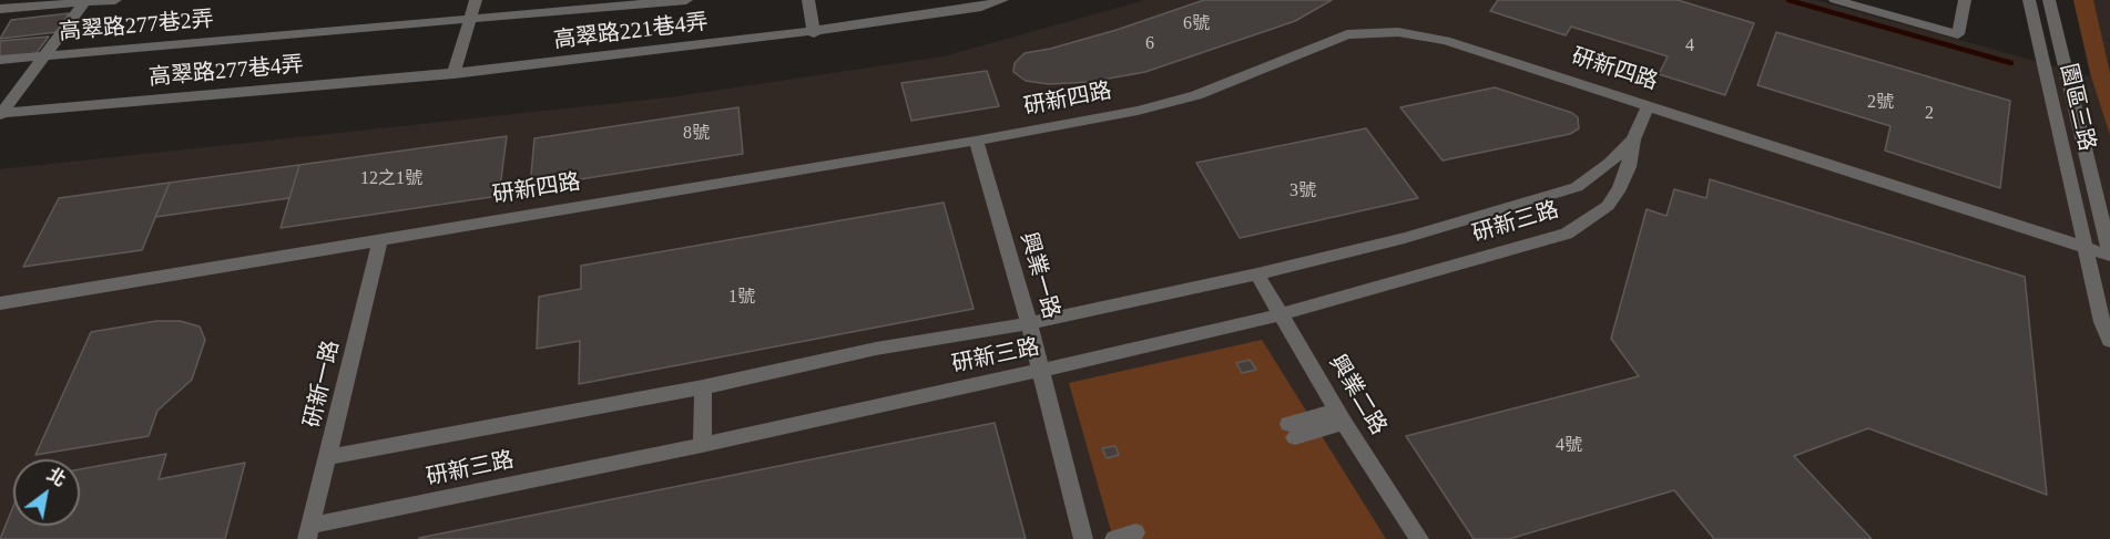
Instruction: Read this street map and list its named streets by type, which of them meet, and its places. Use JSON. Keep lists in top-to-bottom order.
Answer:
{
  "streets": {
    "street": [
      "高翠路277巷2弄",
      "高翠路221巷4弄",
      "研新四路",
      "高翠路277巷4弄",
      "園區三路",
      "研新三路",
      "興業一路",
      "研新一路",
      "興業二路"
    ]
  },
  "crossings": [
    ["高翠路221巷4弄", "高翠路277巷4弄"],
    ["研新四路", "園區三路"],
    ["研新四路", "研新三路"],
    ["研新四路", "興業一路"],
    ["研新四路", "研新一路"],
    ["研新三路", "興業一路"],
    ["研新三路", "研新一路"],
    ["研新三路", "興業二路"]
  ],
  "house_numbers": [
    "6號",
    "6",
    "4",
    "2號",
    "2",
    "8號",
    "12之1號",
    "3號",
    "1號",
    "4號"
  ],
  "north": "top right"
}
